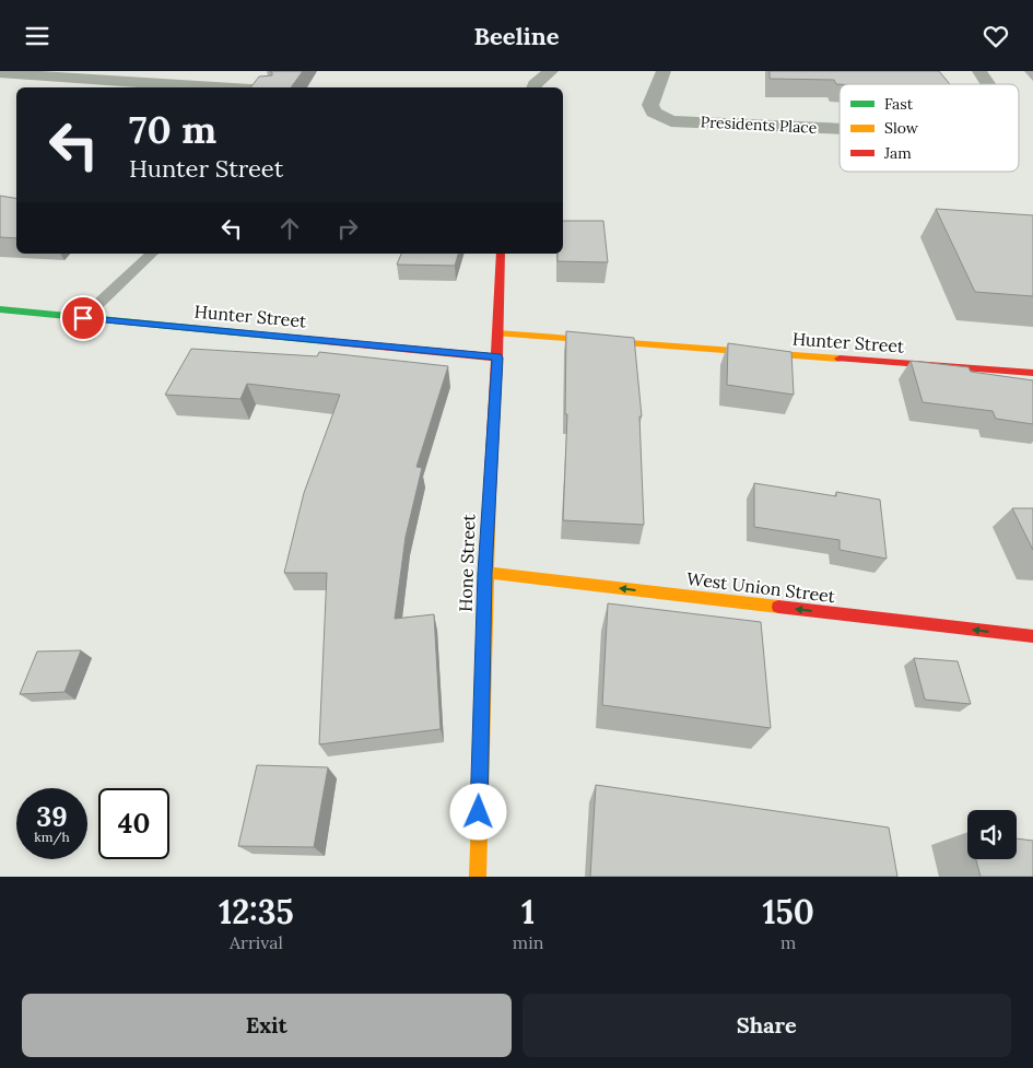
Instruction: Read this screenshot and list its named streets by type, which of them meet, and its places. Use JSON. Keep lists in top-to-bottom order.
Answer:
{
  "streets": {
    "street": [
      "Presidents Place",
      "Hunter Street",
      "Hone Street",
      "West Union Street"
    ]
  },
  "crossings": [
    ["Hunter Street", "Hone Street"],
    ["Hone Street", "West Union Street"]
  ],
  "one_way": ["West Union Street"],
  "legend": ["Fast", "Slow", "Jam"],
  "page": {
    "header": "Beeline",
    "turn": ["70 m", "Hunter Street"],
    "speed": "39 km/h",
    "limit": "40",
    "eta": [
      "12:35",
      "Arrival",
      "1",
      "min",
      "150",
      "m"
    ],
    "buttons": ["Exit", "Share"]
  }
}
